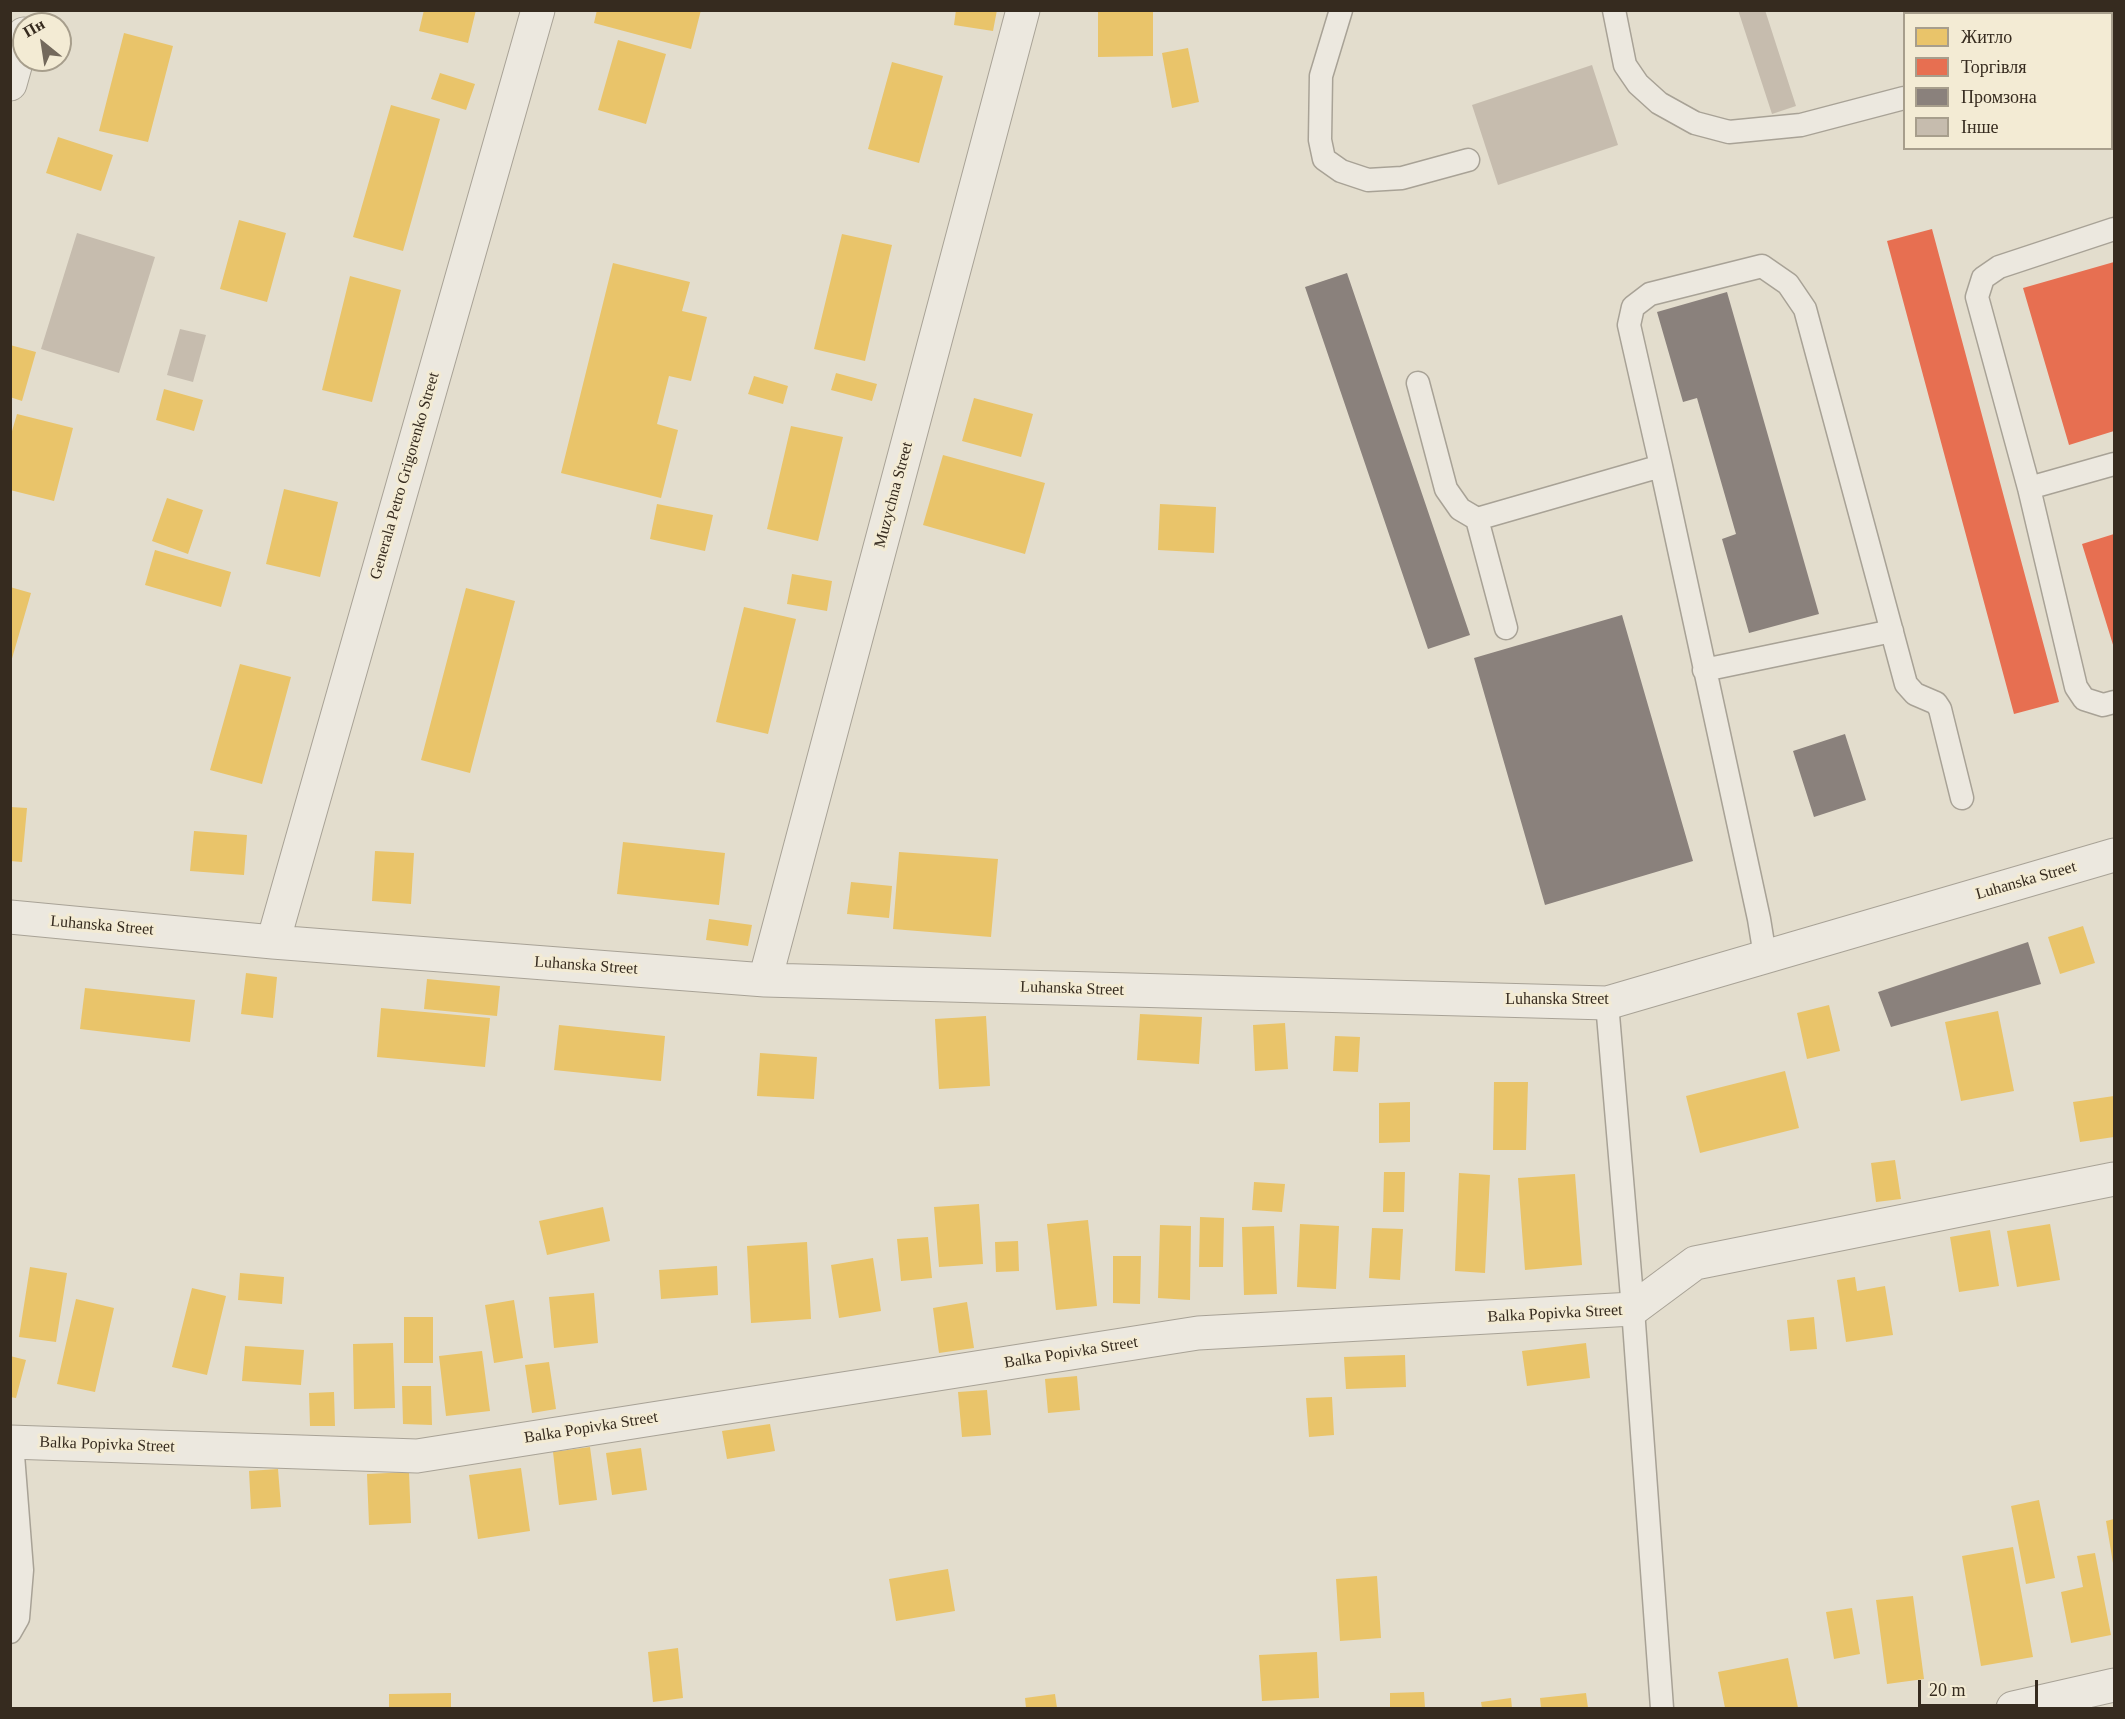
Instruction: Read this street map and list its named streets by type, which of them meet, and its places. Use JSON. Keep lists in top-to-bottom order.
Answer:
{
  "streets": {
    "street": [
      "Generala Petro Grigorenko Street",
      "Muzychna Street",
      "Luhanska Street",
      "Balka Popivka Street"
    ]
  },
  "crossings": [
    ["Generala Petro Grigorenko Street", "Luhanska Street"],
    ["Muzychna Street", "Luhanska Street"]
  ],
  "legend": [
    "Житло",
    "Торгівля",
    "Промзона",
    "Інше"
  ],
  "scale_bar": "20 m",
  "north": "top left"
}
